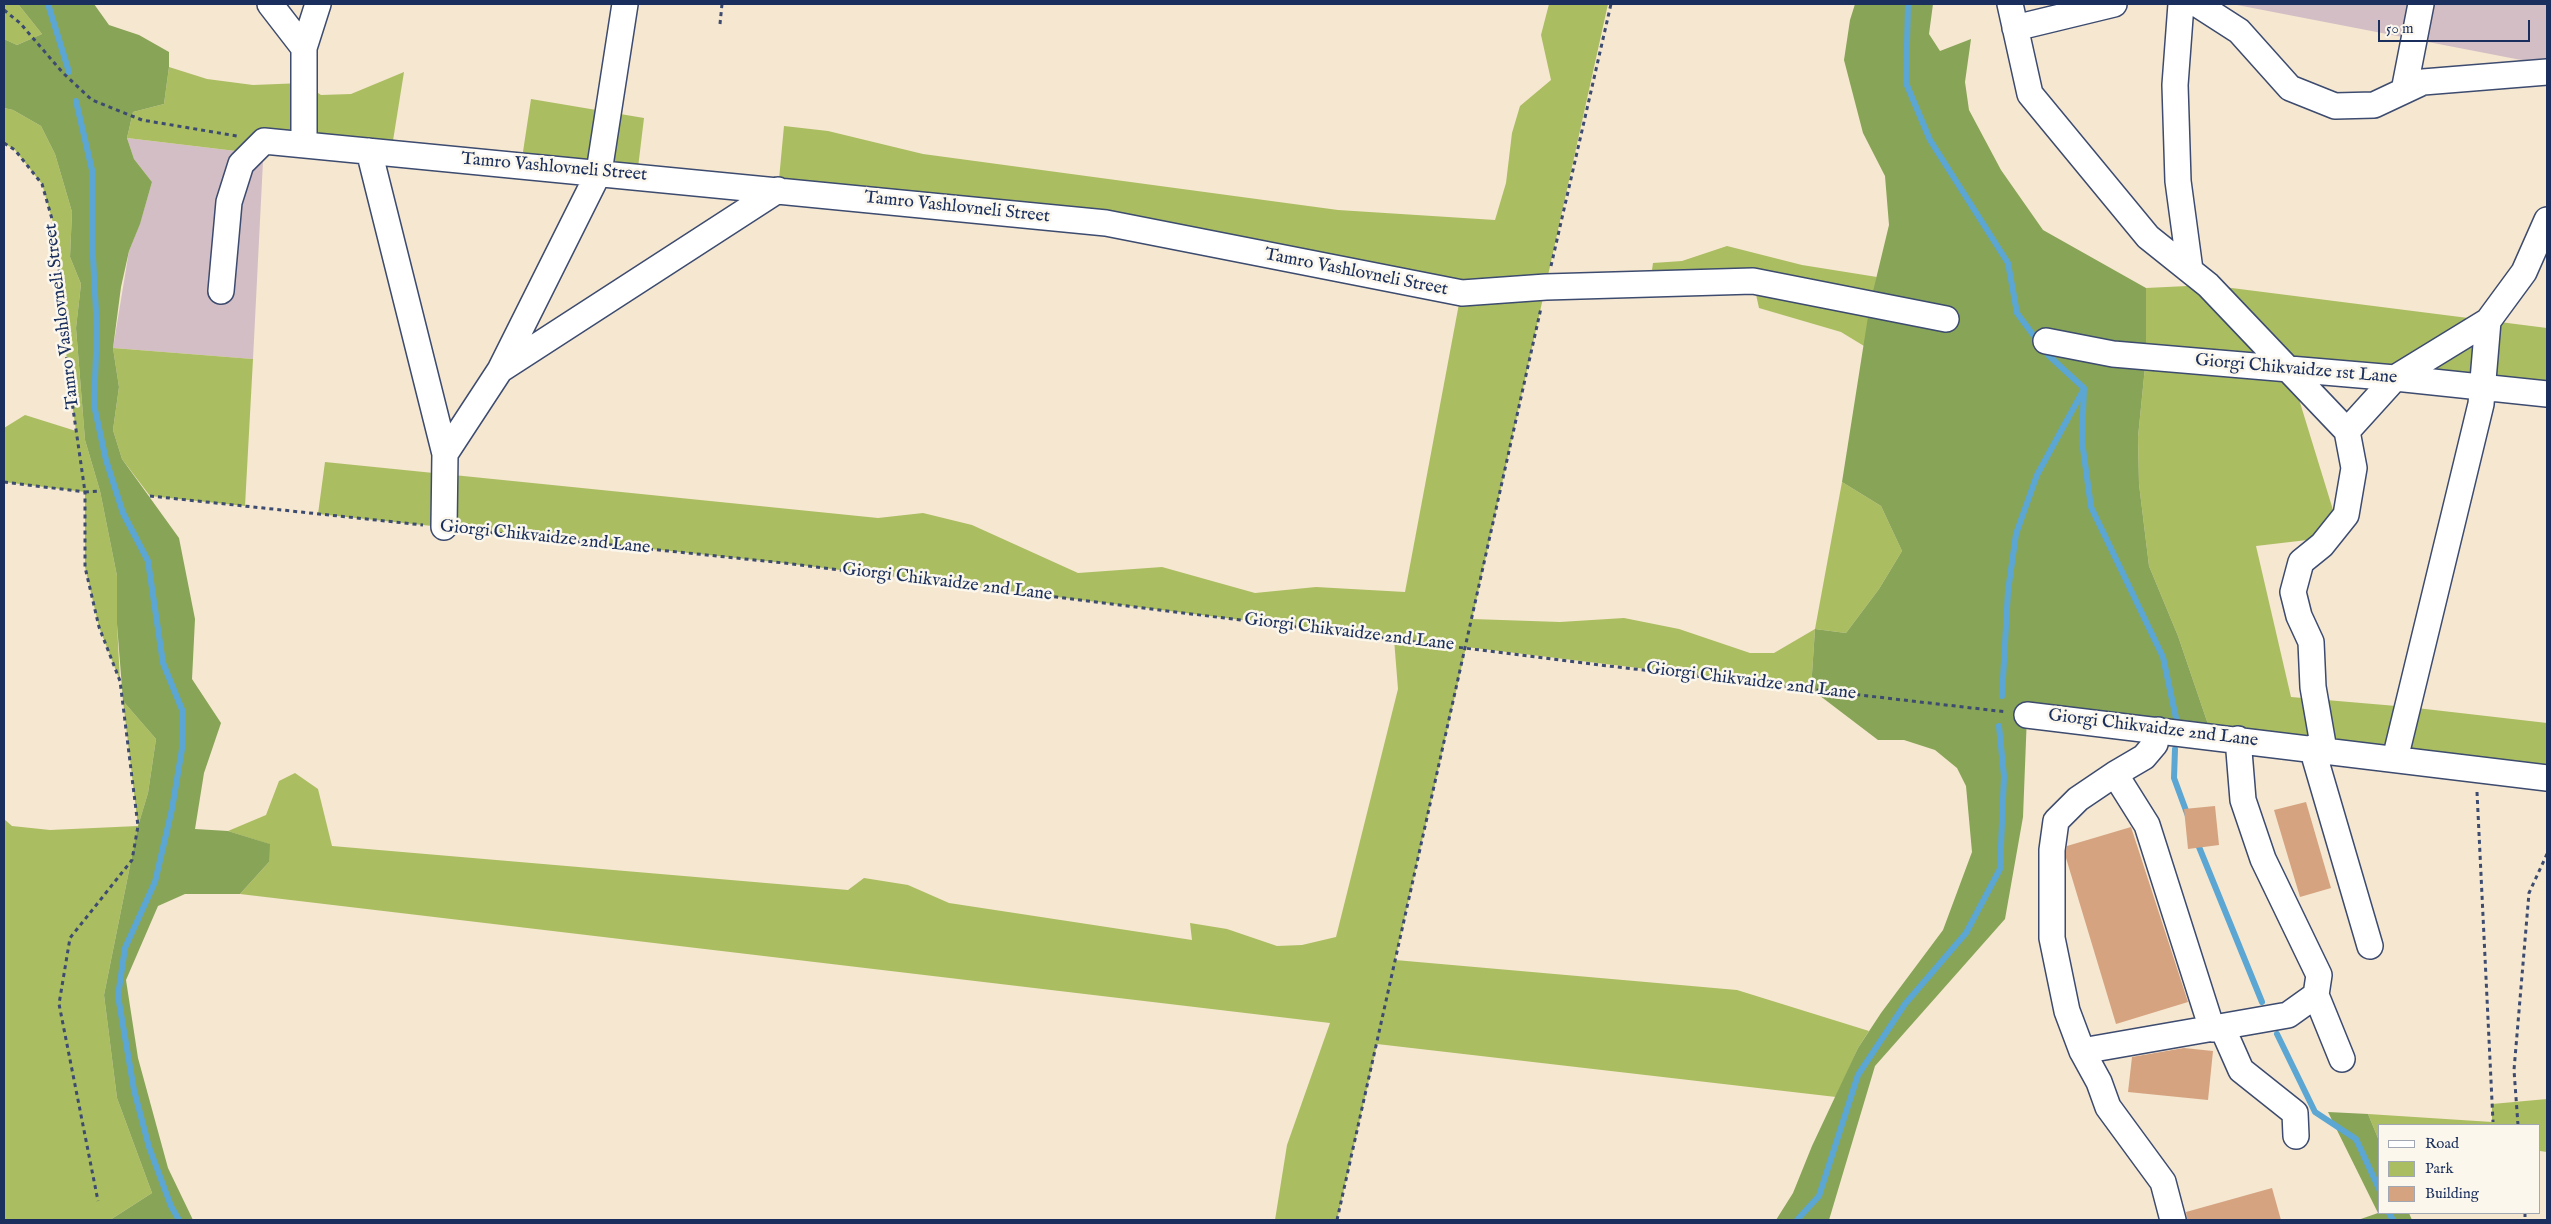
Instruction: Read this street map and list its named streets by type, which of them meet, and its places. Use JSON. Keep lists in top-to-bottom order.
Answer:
{
  "streets": {
    "street": ["Tamro Vashlovneli Street", "Giorgi Chikvaidze 1st Lane", "Giorgi Chikvaidze 2nd Lane"]
  },
  "legend": ["Road", "Park", "Building"],
  "scale_bar": "50 m"
}
